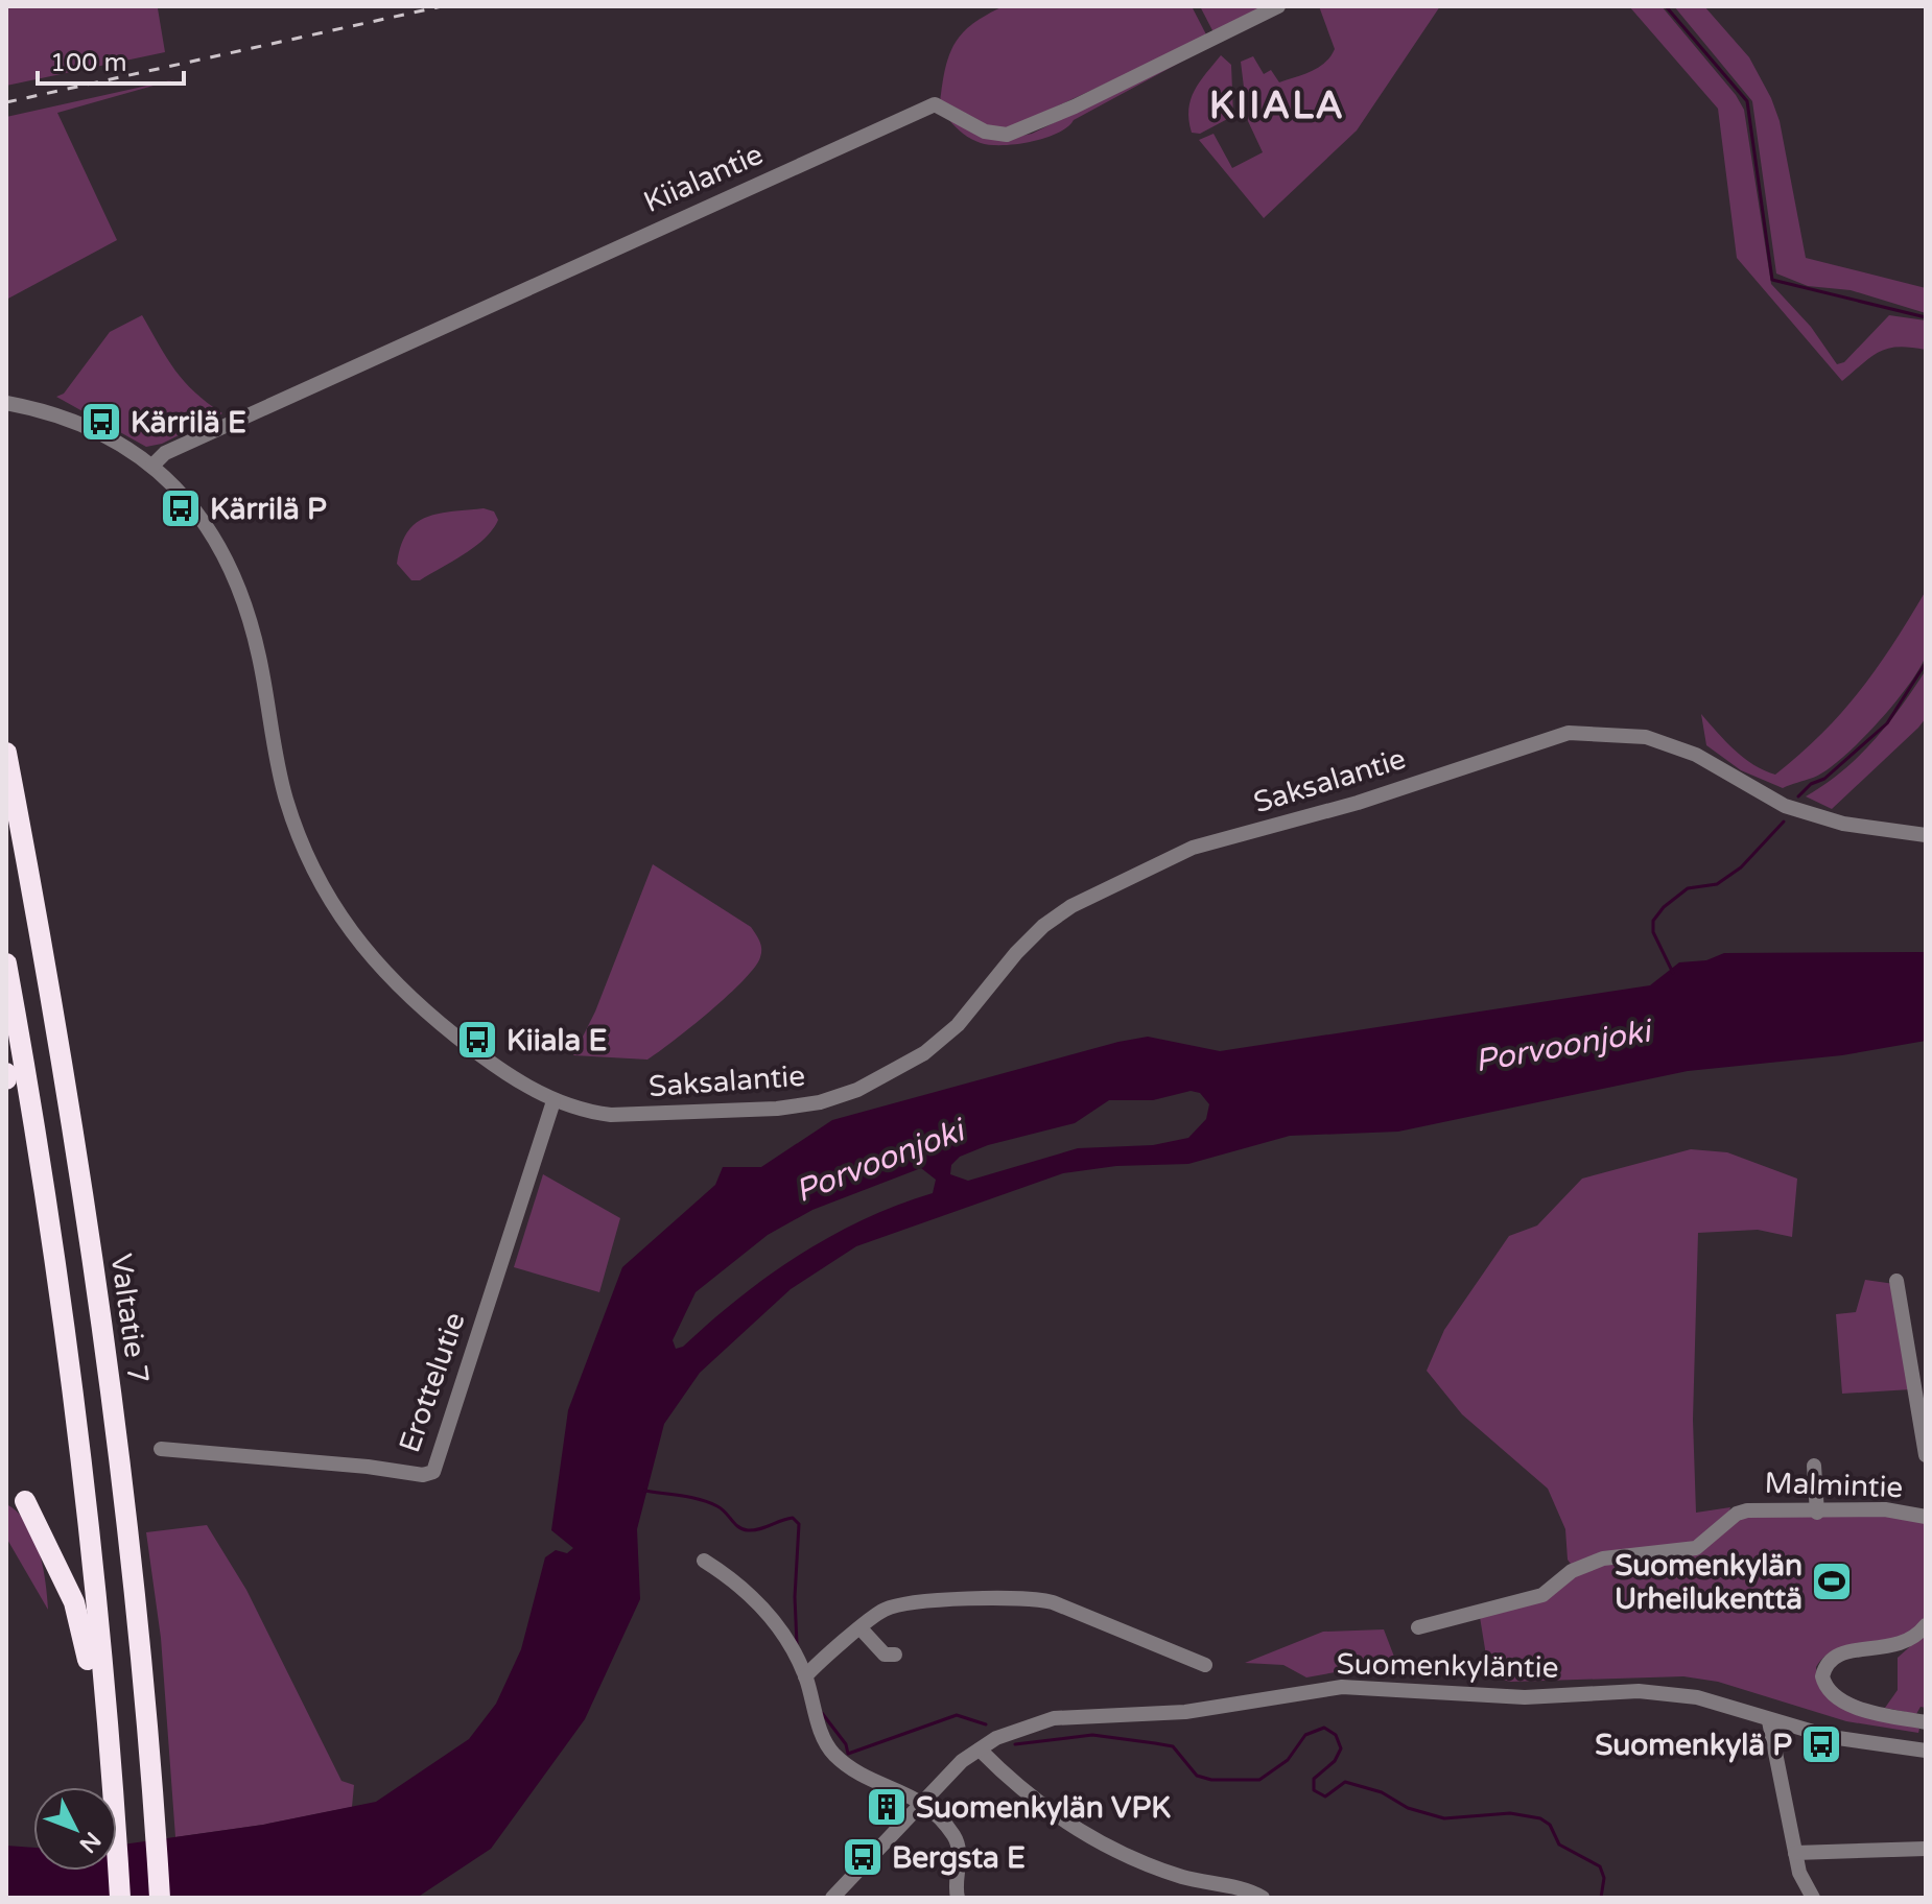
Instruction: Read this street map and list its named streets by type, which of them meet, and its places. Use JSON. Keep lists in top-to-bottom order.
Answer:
{
  "streets": {
    "highway": ["Valtatie 7"],
    "street": [
      "Kiialantie",
      "Saksalantie",
      "Erottelutie",
      "Malmintie",
      "Suomenkyläntie"
    ]
  },
  "crossings": [
    ["Kiialantie", "Saksalantie"],
    ["Saksalantie", "Erottelutie"]
  ],
  "districts": ["KIIALA"],
  "water": ["Porvoonjoki"],
  "places": {
    "bus stop": [
      "Kärrilä E",
      "Kärrilä P",
      "Kiiala E",
      "Suomenkylä P",
      "Bergsta E"
    ],
    "sports": ["Suomenkylän Urheilukenttä"],
    "building": ["Suomenkylän VPK"]
  },
  "scale_bar": "100 m",
  "north": "bottom right"
}
